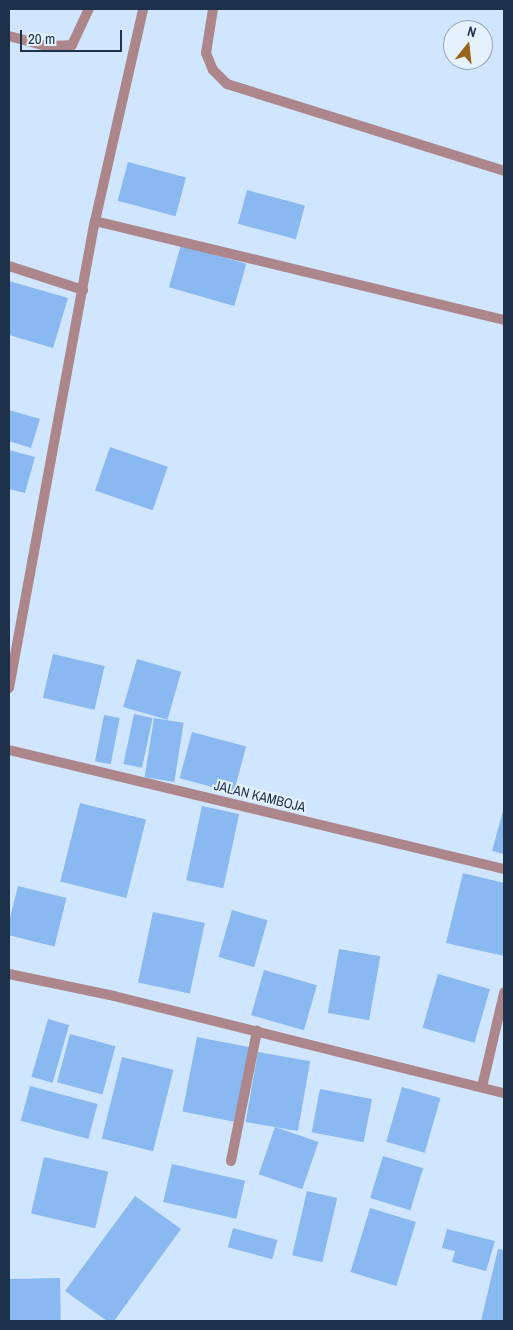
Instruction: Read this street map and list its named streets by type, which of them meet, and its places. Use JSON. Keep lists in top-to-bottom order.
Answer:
{
  "streets": {
    "street": ["JALAN KAMBOJA"]
  },
  "scale_bar": "20 m",
  "north": "top"
}
